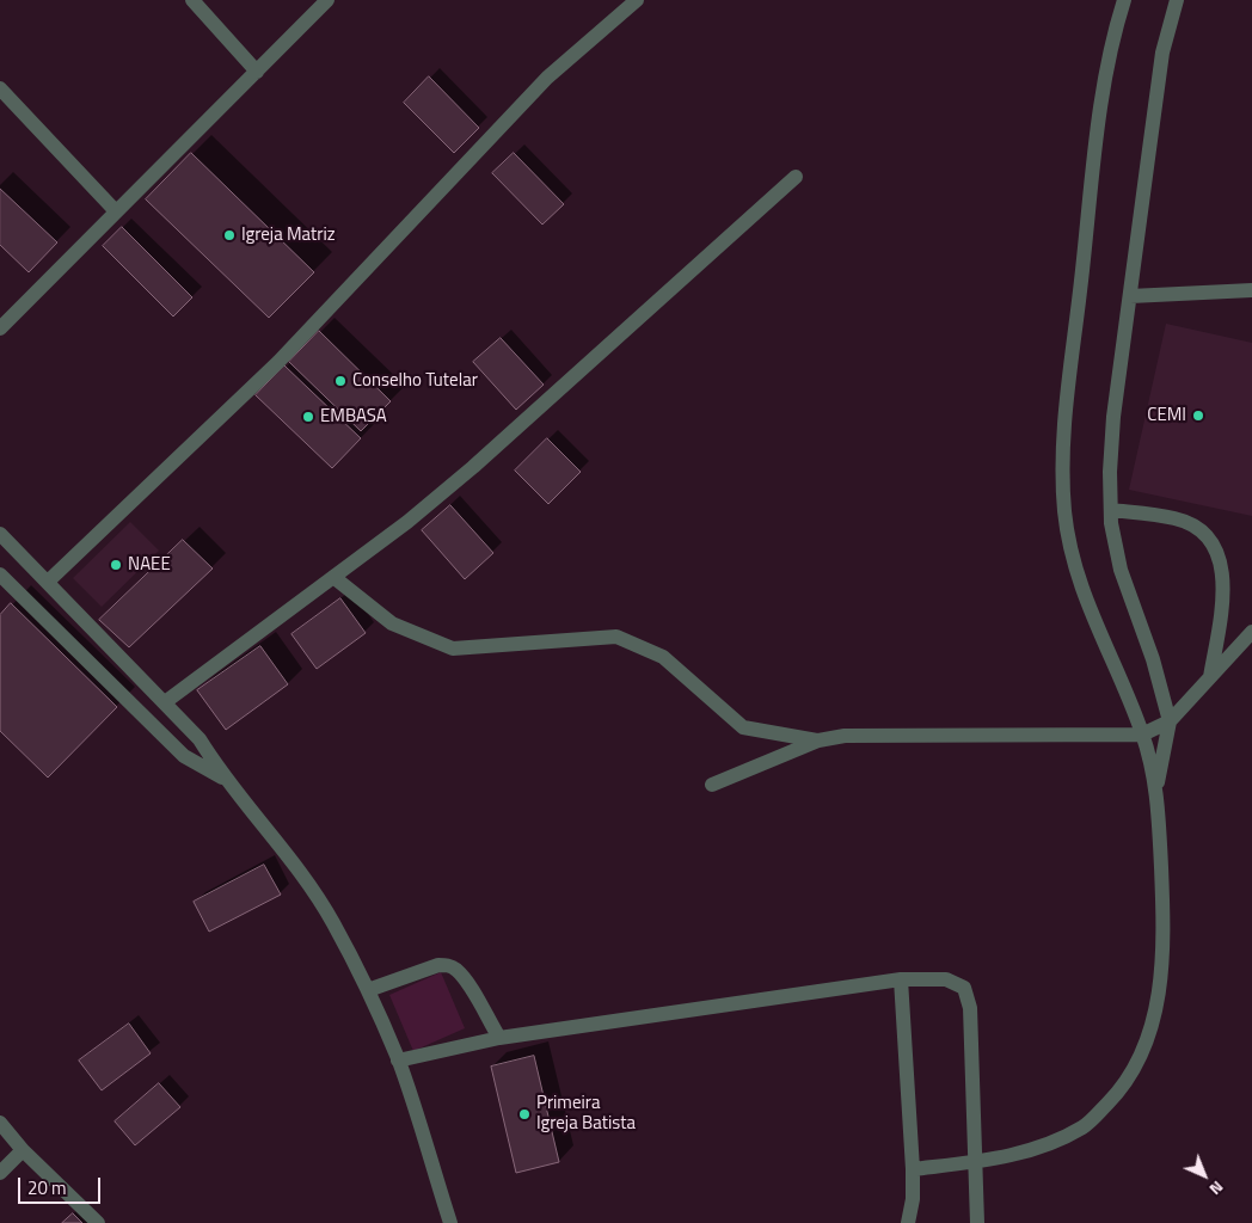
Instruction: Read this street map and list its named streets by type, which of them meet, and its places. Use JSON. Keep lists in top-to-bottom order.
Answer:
{
  "places": [
    "Igreja Matriz",
    "Conselho Tutelar",
    "CEMI",
    "EMBASA",
    "NAEE",
    "Primeira Igreja Batista"
  ],
  "scale_bar": "20 m",
  "north": "bottom right"
}
